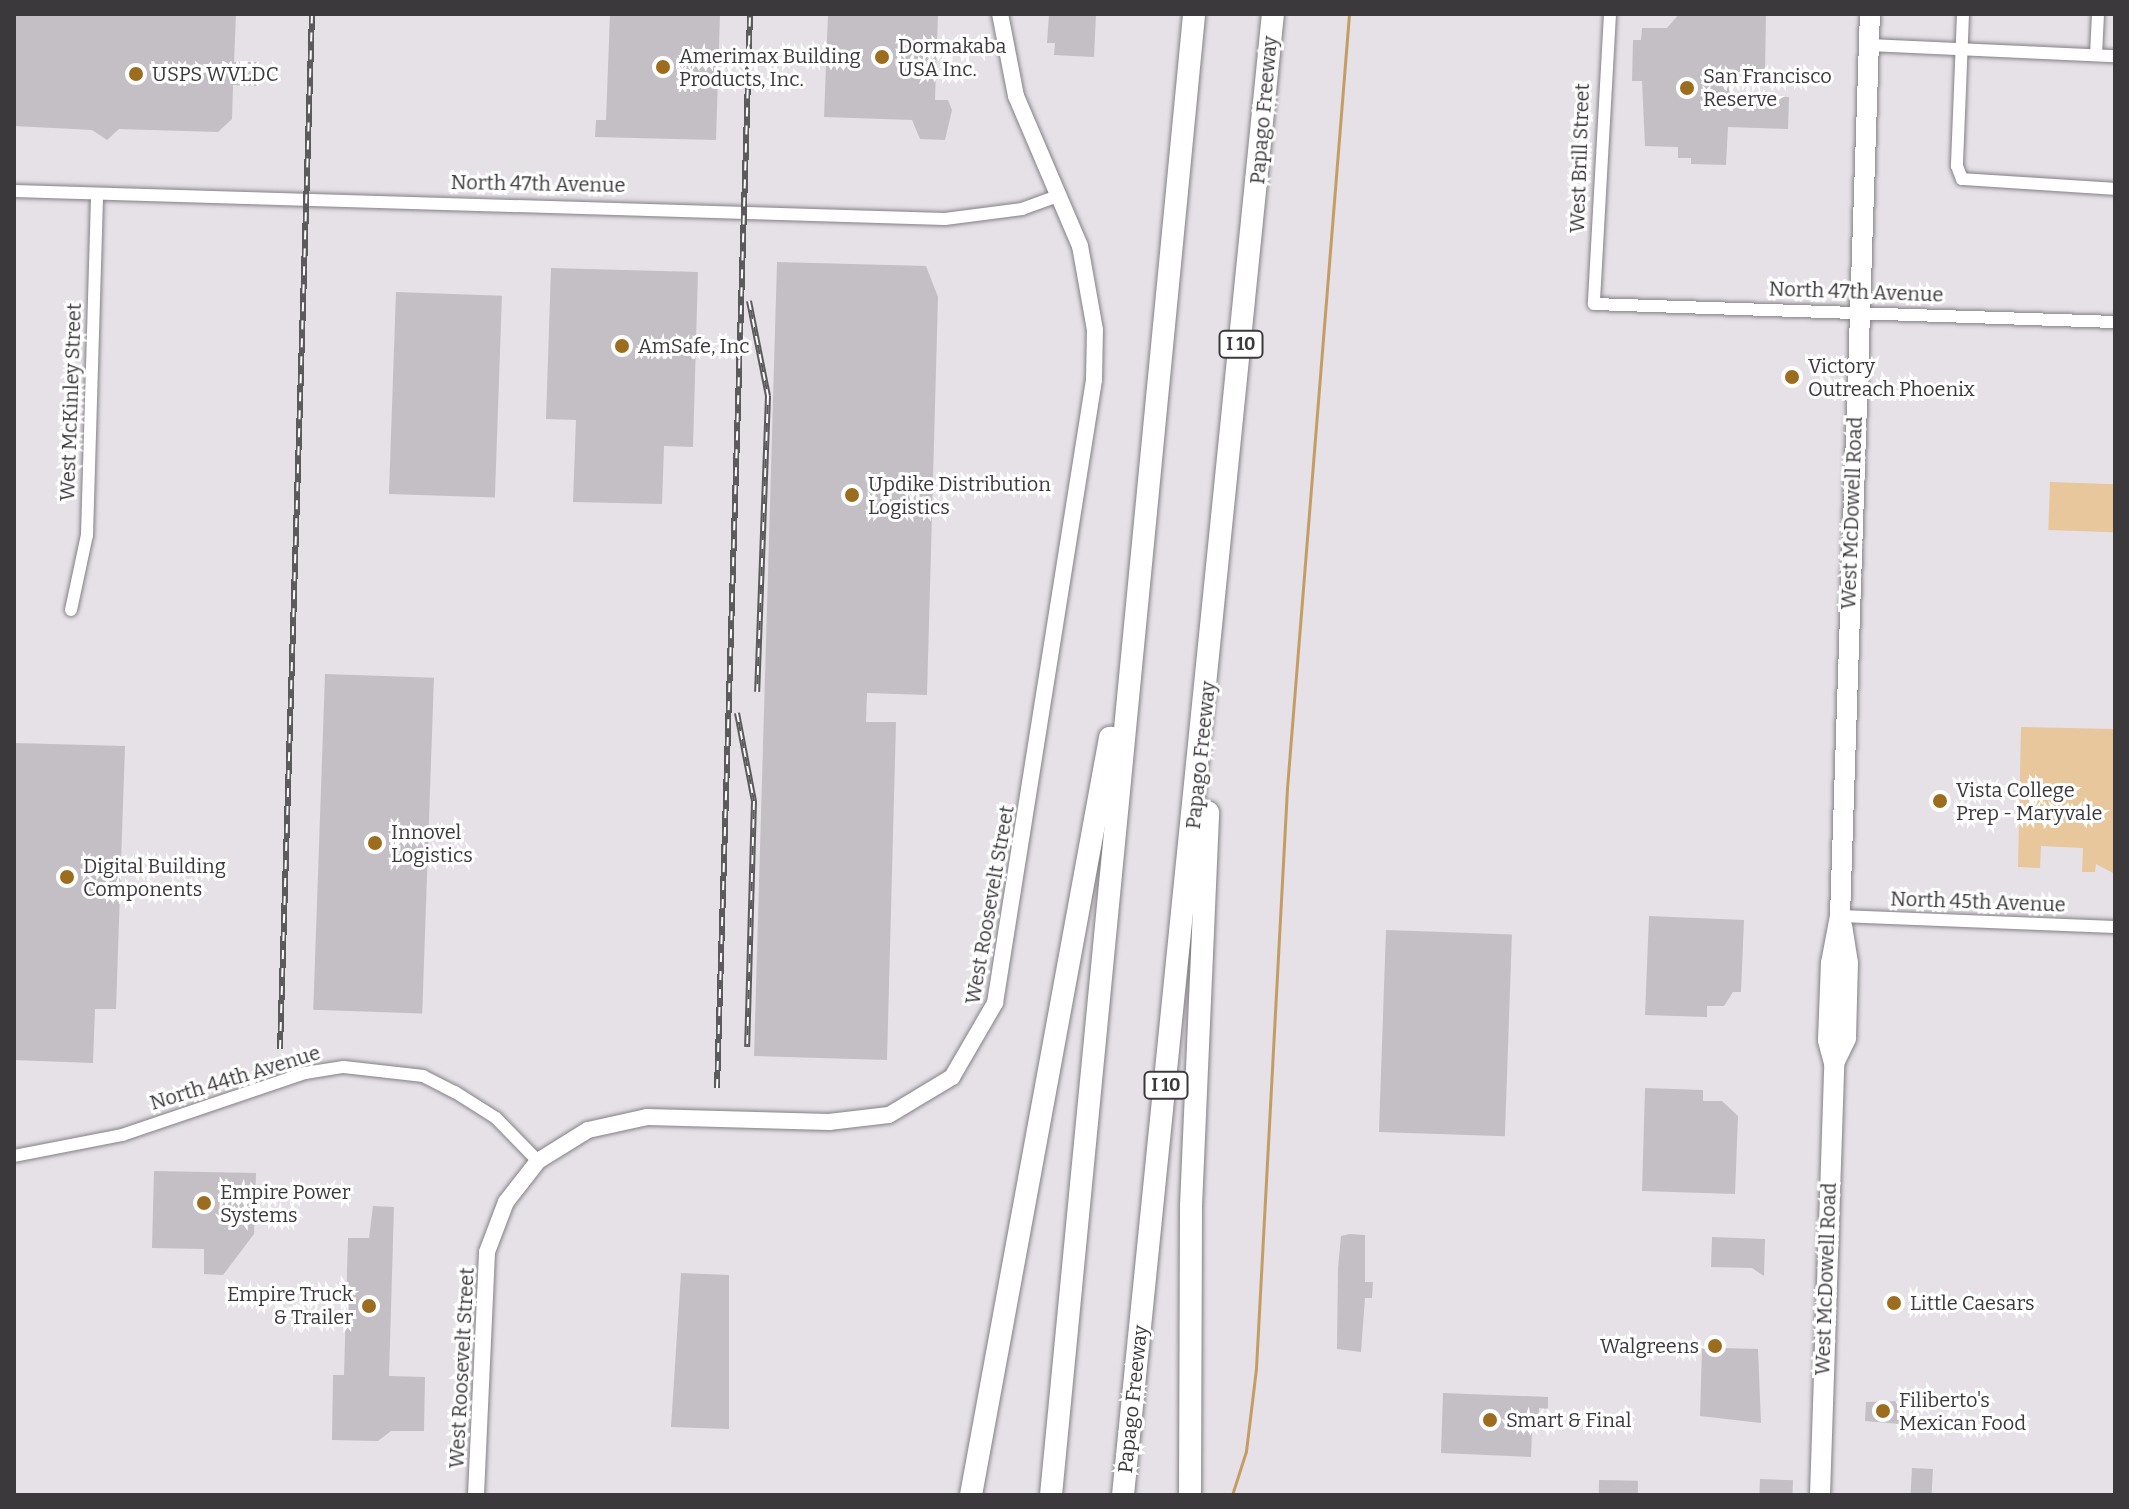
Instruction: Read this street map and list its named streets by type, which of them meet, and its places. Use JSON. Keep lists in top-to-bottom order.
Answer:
{
  "streets": {
    "highway": ["Papago Freeway", "I 10"],
    "main road": ["West McDowell Road"],
    "street": [
      "West Brill Street",
      "North 47th Avenue",
      "West McKinley Street",
      "North 45th Avenue",
      "West Roosevelt Street",
      "North 44th Avenue"
    ]
  },
  "crossings": [
    ["West Brill Street", "North 47th Avenue"],
    ["North 47th Avenue", "West McKinley Street"],
    ["North 47th Avenue", "West McDowell Road"],
    ["North 47th Avenue", "West Roosevelt Street"],
    ["West McDowell Road", "North 45th Avenue"],
    ["West Roosevelt Street", "North 44th Avenue"]
  ],
  "places": [
    "Dormakaba USA Inc.",
    "Amerimax Building Products, Inc.",
    "USPS WVLDC",
    "San Francisco Reserve",
    "AmSafe, Inc",
    "Victory Outreach Phoenix",
    "Updike Distribution Logistics",
    "Vista College Prep - Maryvale",
    "Innovel Logistics",
    "Digital Building Components",
    "Empire Power Systems",
    "Little Caesars",
    "Empire Truck & Trailer",
    "Walgreens",
    "Filiberto's Mexican Food",
    "Smart & Final"
  ]
}
